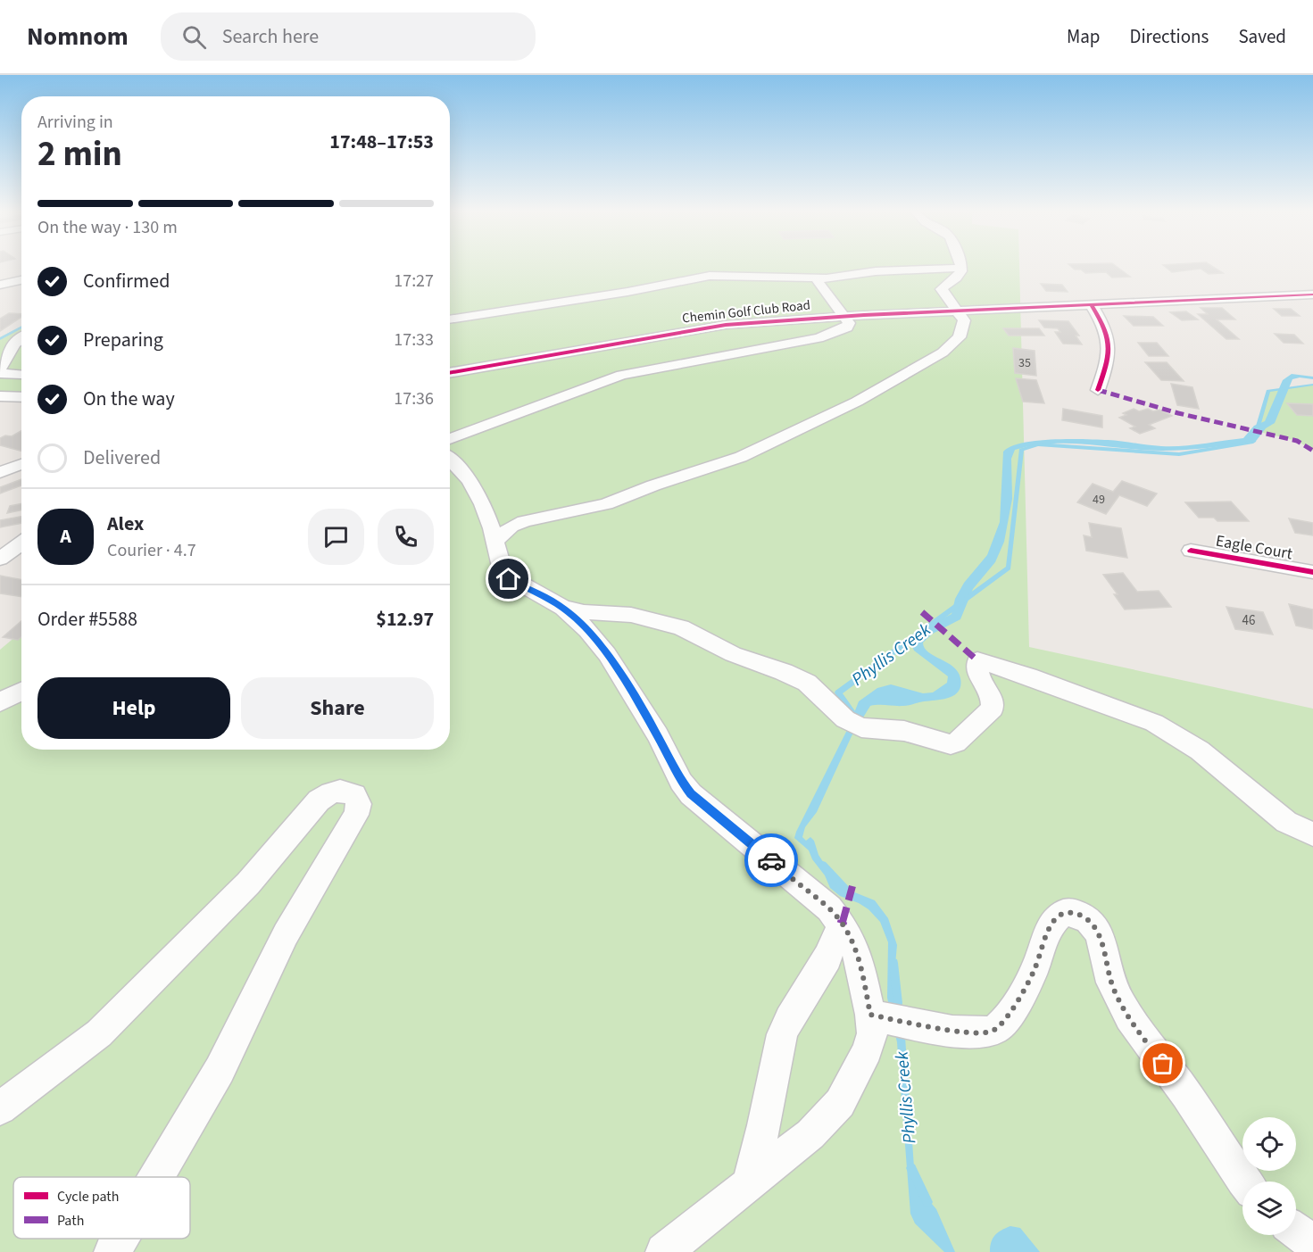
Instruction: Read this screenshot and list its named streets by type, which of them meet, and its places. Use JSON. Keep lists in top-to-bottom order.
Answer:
{
  "streets": {
    "street": ["Chemin Golf Club Road", "Eagle Court"]
  },
  "water": ["Phyllis Creek"],
  "house_numbers": ["35", "49", "46"],
  "legend": ["Cycle path", "Path"],
  "page": {
    "header": "Nomnom",
    "search": "Search here",
    "nav": ["Map", "Directions", "Saved"],
    "heading": ["2 min", "Arriving in", "17:48–17:53"],
    "panel": [
      "Alex",
      "Courier · 4.7",
      "Order #5588",
      "$12.97"
    ],
    "bar": "On the way · 130 m",
    "list": [
      ["Confirmed", "17:27"],
      ["Preparing", "17:33"],
      ["On the way", "17:36"],
      "Delivered"
    ],
    "round": "A",
    "buttons": ["Help", "Share"]
  }
}
